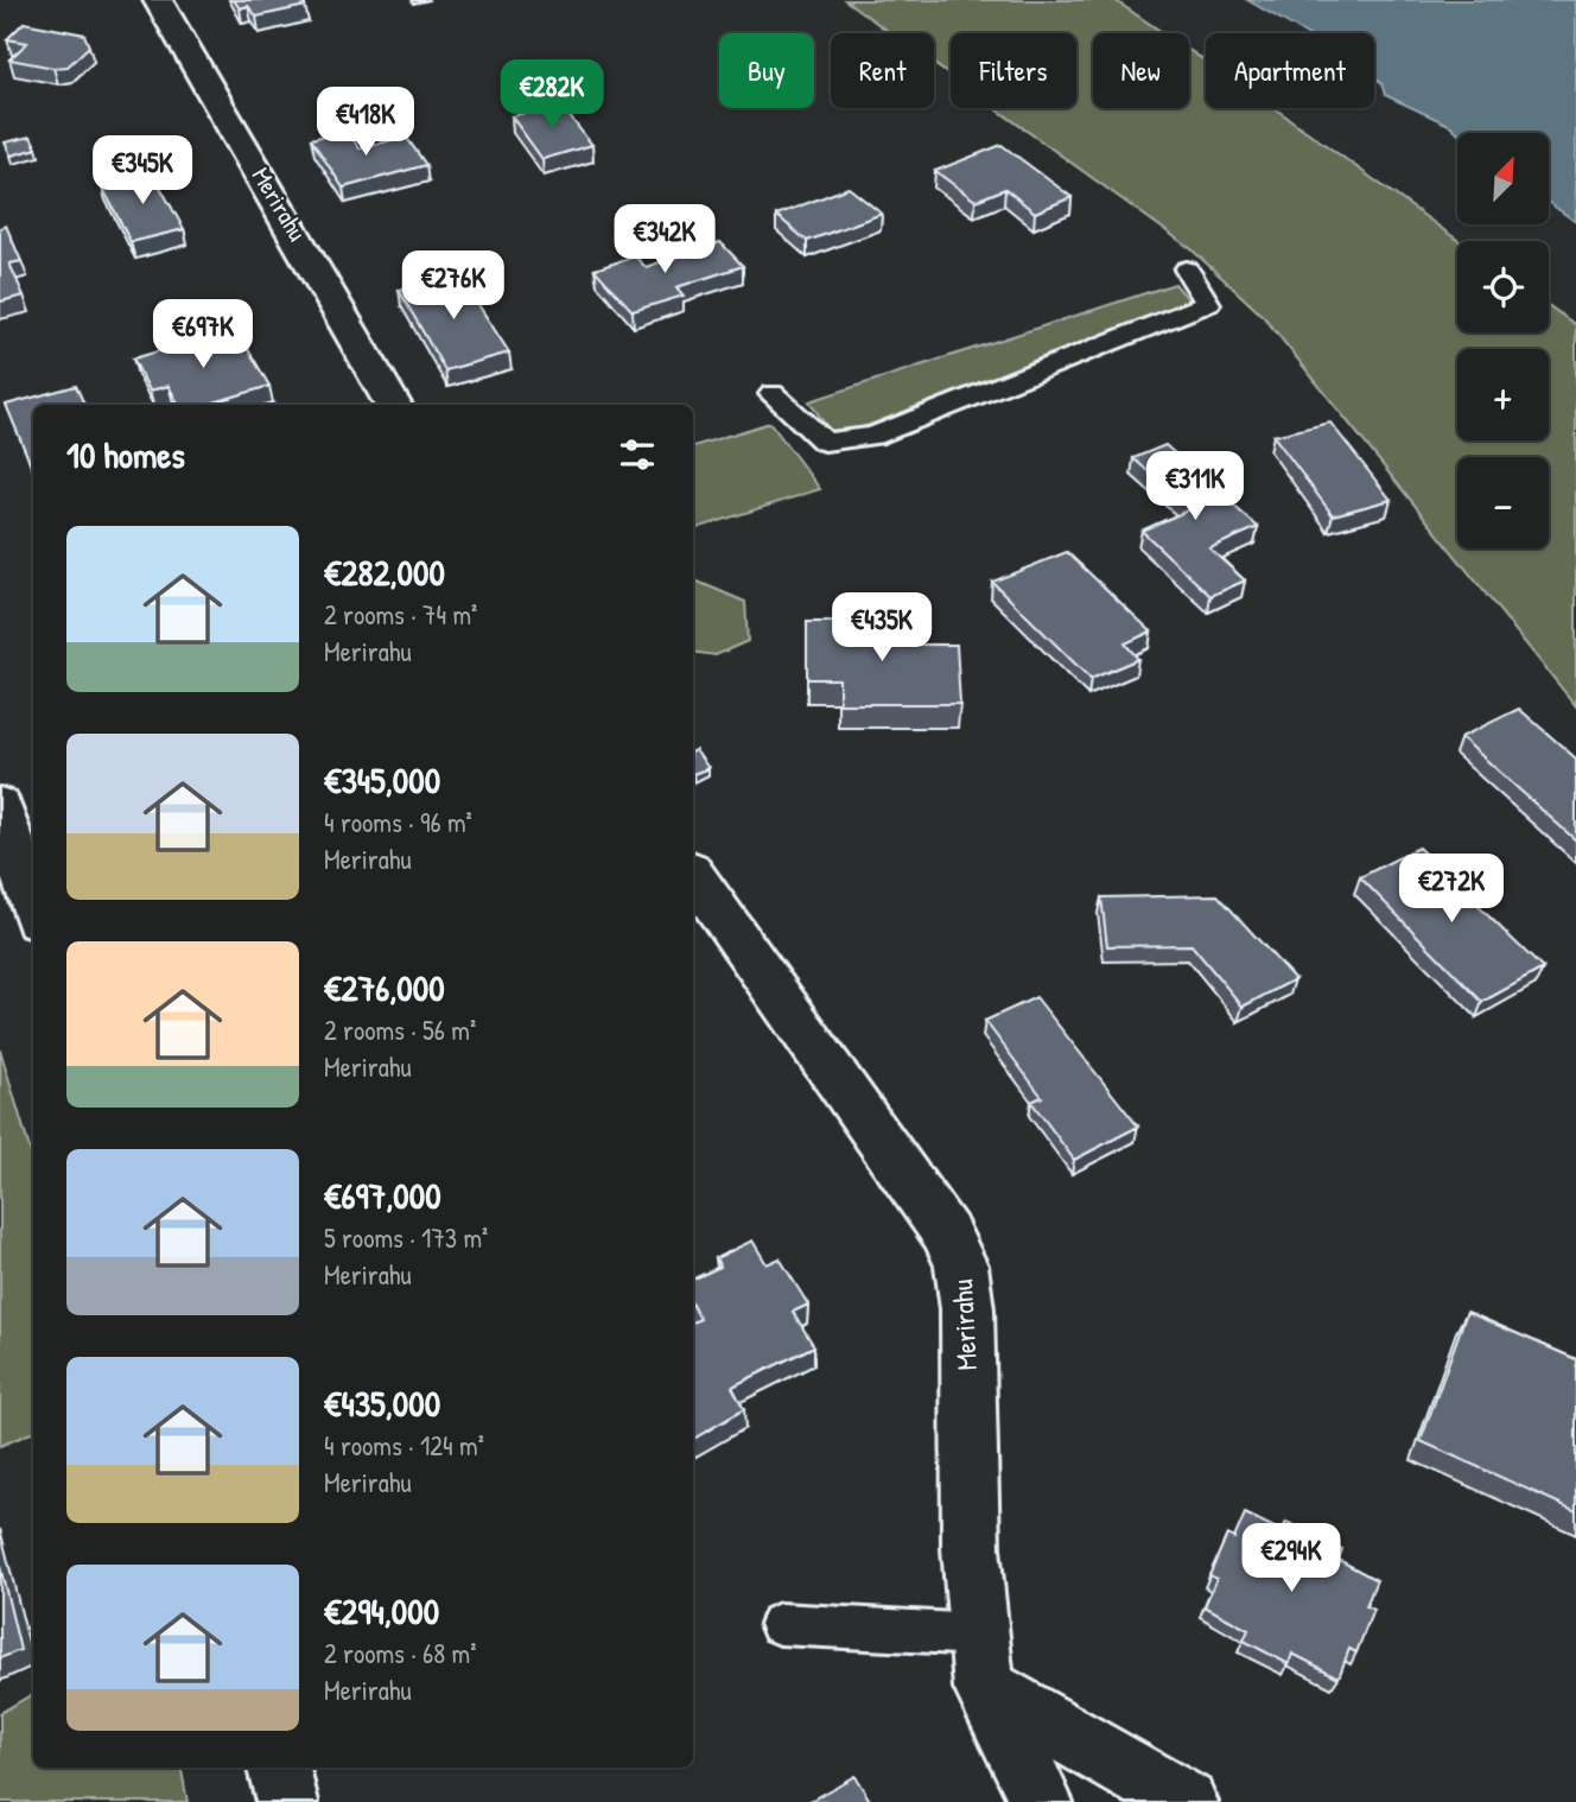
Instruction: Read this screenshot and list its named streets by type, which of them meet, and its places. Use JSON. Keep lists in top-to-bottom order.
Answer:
{
  "streets": {
    "street": ["Merirahu"]
  },
  "north": "top right",
  "page": {
    "chip": [
      "Buy",
      "Rent",
      "Filters",
      "New",
      "Apartment"
    ],
    "price": [
      "€282K",
      "€418K",
      "€345K",
      "€342K",
      "€276K",
      "€697K",
      "€311K",
      "€435K",
      "€272K",
      "€294K"
    ],
    "map_buttons": ["+", "−"],
    "heading": "10 homes",
    "list": [
      {
        "name": "€282,000",
        "note": "2 rooms · 74 m² · Merirahu"
      },
      {
        "name": "€345,000",
        "note": "4 rooms · 96 m² · Merirahu"
      },
      {
        "name": "€276,000",
        "note": "2 rooms · 56 m² · Merirahu"
      },
      {
        "name": "€697,000",
        "note": "5 rooms · 173 m² · Merirahu"
      },
      {
        "name": "€435,000",
        "note": "4 rooms · 124 m² · Merirahu"
      },
      {
        "name": "€294,000",
        "note": "2 rooms · 68 m² · Merirahu"
      }
    ]
  }
}
